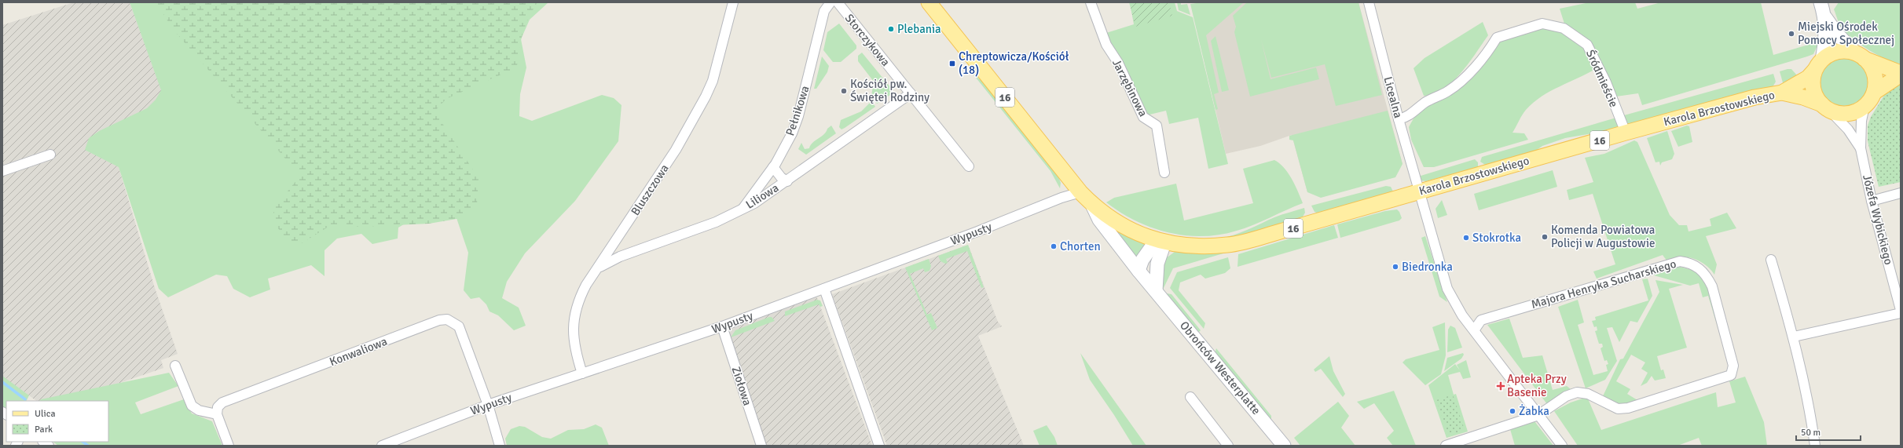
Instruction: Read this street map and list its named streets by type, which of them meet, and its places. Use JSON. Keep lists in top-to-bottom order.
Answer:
{
  "streets": {
    "main road": ["16", "Karola Brzostowskiego", "Obrońców Westerplatte"],
    "street": [
      "Storczykowa",
      "Śródmieście",
      "Jarzębinowa",
      "Licealna",
      "Pełnikowa",
      "Bluszczowa",
      "Liliowa",
      "Józefa Wybickiego",
      "Wypusty",
      "Majora Henryka Sucharskiego",
      "Konwaliowa",
      "Ziołowa"
    ]
  },
  "crossings": [
    ["Storczykowa", "Liliowa"],
    ["Śródmieście", "Licealna"],
    ["Śródmieście", "Karola Brzostowskiego"],
    ["16", "Karola Brzostowskiego"],
    ["16", "Wypusty"],
    ["16", "Obrońców Westerplatte"],
    ["Licealna", "Karola Brzostowskiego"],
    ["Karola Brzostowskiego", "Józefa Wybickiego"],
    ["Pełnikowa", "Liliowa"],
    ["Bluszczowa", "Liliowa"],
    ["Bluszczowa", "Wypusty"],
    ["Wypusty", "Konwaliowa"],
    ["Wypusty", "Ziołowa"]
  ],
  "places": {
    "other": [
      "Plebania",
      "Miejski Ośrodek Pomocy Społecznej",
      "Kościół pw. Świętej Rodziny",
      "Komenda Powiatowa Policji w Augustowie",
      "Stokrotka",
      "Chorten",
      "Biedronka",
      "Żabka"
    ],
    "transit": ["Chreptowicza/Kościół (18)"],
    "health": ["Apteka Przy Basenie"]
  },
  "legend": ["Ulica", "Park"],
  "scale_bar": "50 m"
}
